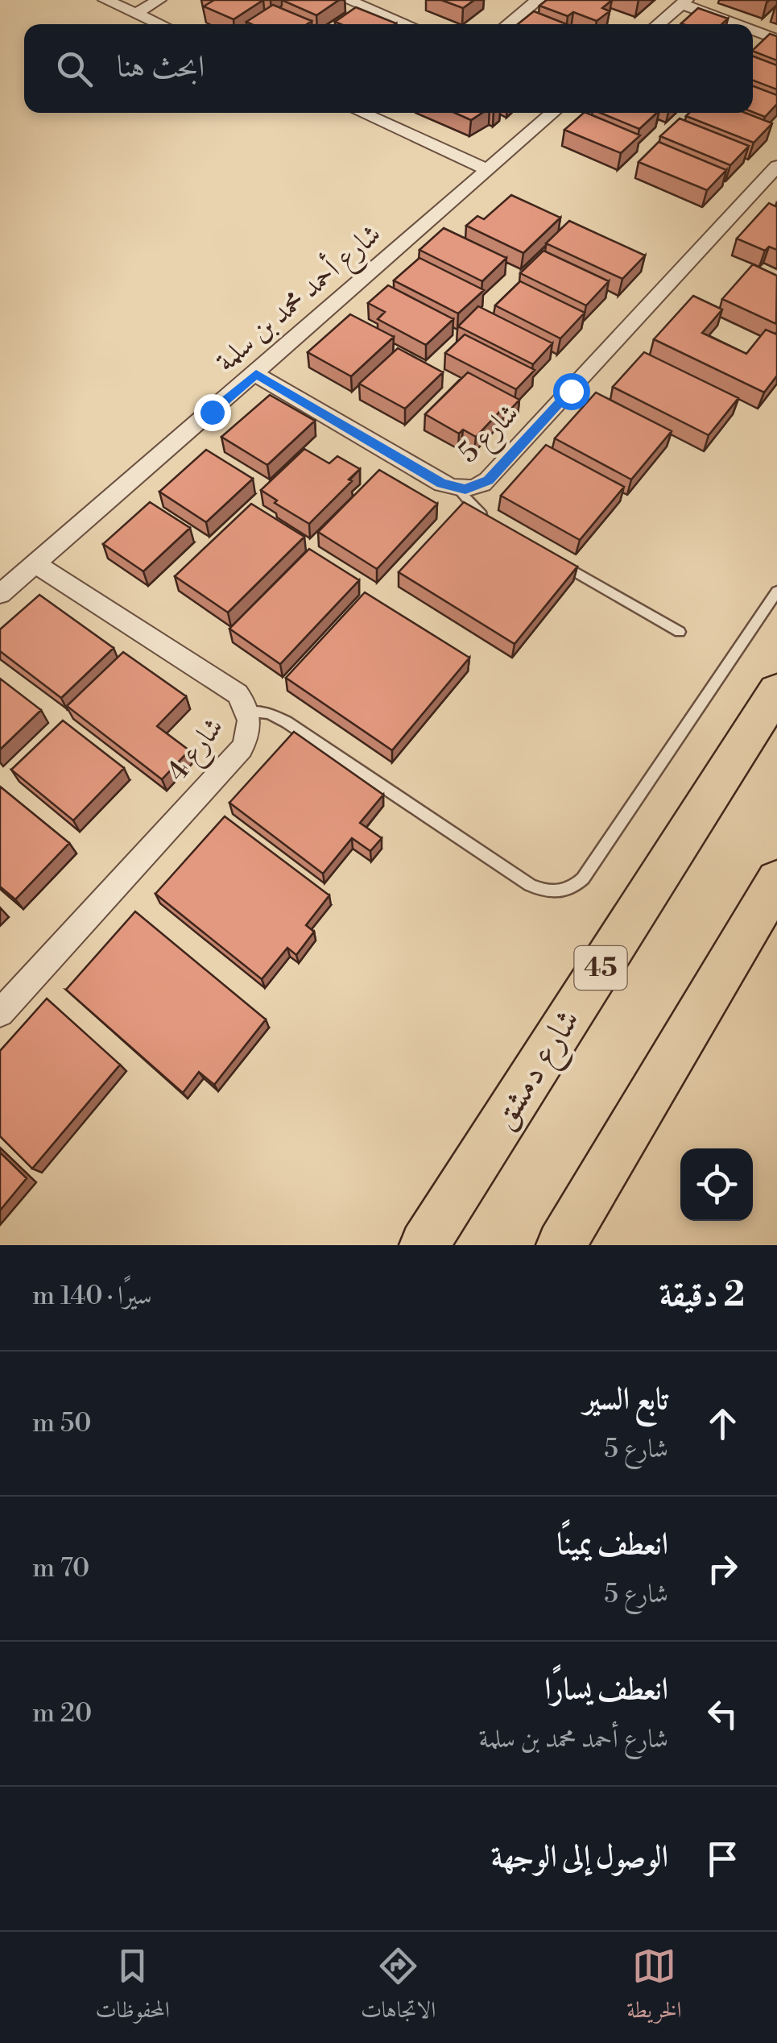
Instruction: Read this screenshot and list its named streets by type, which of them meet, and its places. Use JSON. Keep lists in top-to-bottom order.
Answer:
{
  "streets": {
    "main road": ["45", "شارع دمشق"],
    "street": ["شارع أحمد محمد بن سلمة", "شارع 5", "شارع 4"]
  },
  "crossings": [
    ["شارع أحمد محمد بن سلمة", "شارع 5"],
    ["شارع أحمد محمد بن سلمة", "شارع 4"]
  ],
  "page": {
    "search": "ابحث هنا",
    "heading": ["2 دقيقة", "سيرًا · 140 m"],
    "list": [
      ["تابع السير", "شارع 5", "50 m"],
      ["انعطف يمينًا", "شارع 5", "70 m"],
      ["انعطف يسارًا", "شارع أحمد محمد بن سلمة", "20 m"],
      "الوصول إلى الوجهة"
    ],
    "nav": ["الخريطة", "الاتجاهات", "المحفوظات"]
  }
}
